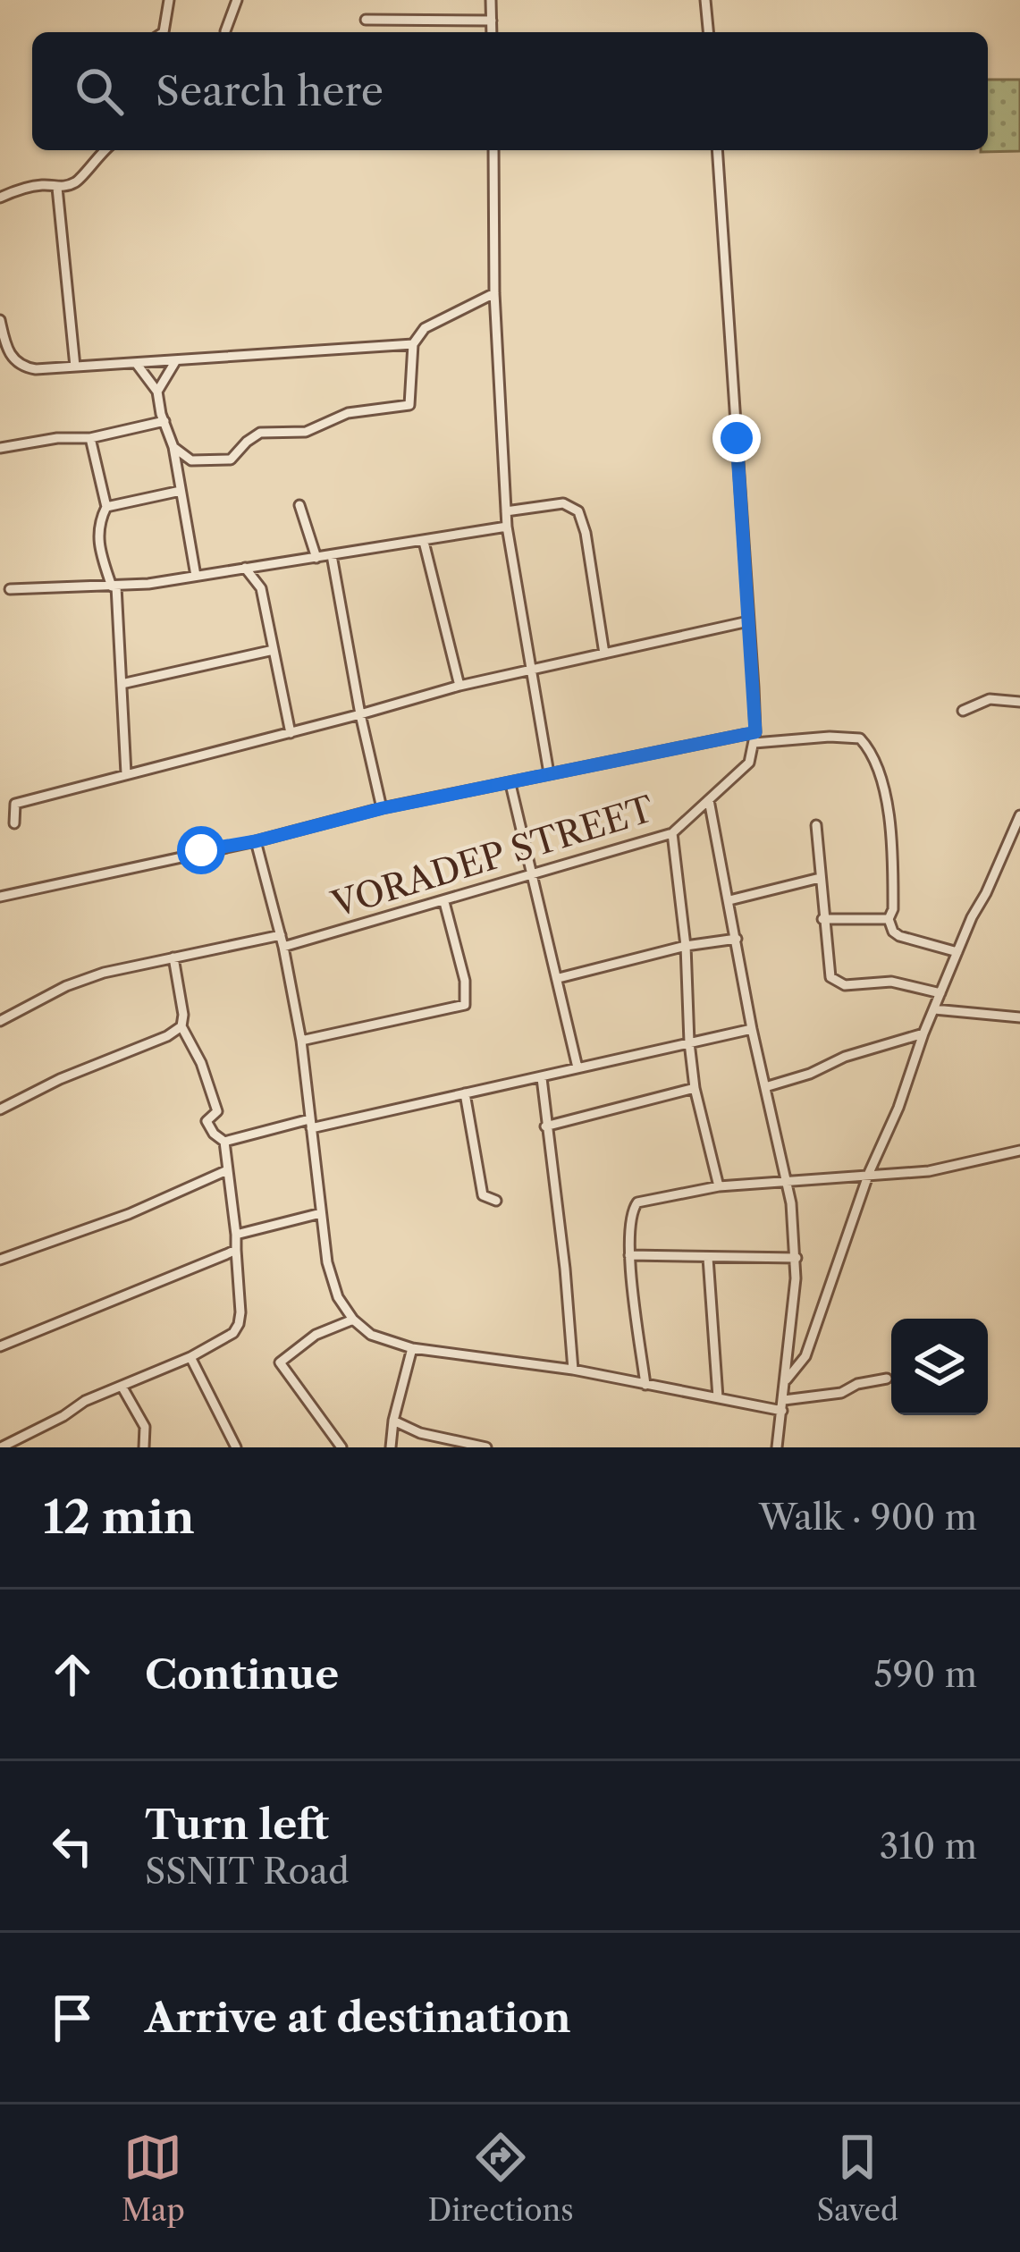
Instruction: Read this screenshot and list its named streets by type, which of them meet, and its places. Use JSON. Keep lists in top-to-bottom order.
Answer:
{
  "streets": {
    "street": ["VORADEP STREET"]
  },
  "page": {
    "search": "Search here",
    "heading": ["12 min", "Walk · 900 m"],
    "list": [
      ["Continue", "590 m"],
      ["Turn left", "SSNIT Road", "310 m"],
      "Arrive at destination"
    ],
    "nav": ["Map", "Directions", "Saved"]
  }
}
